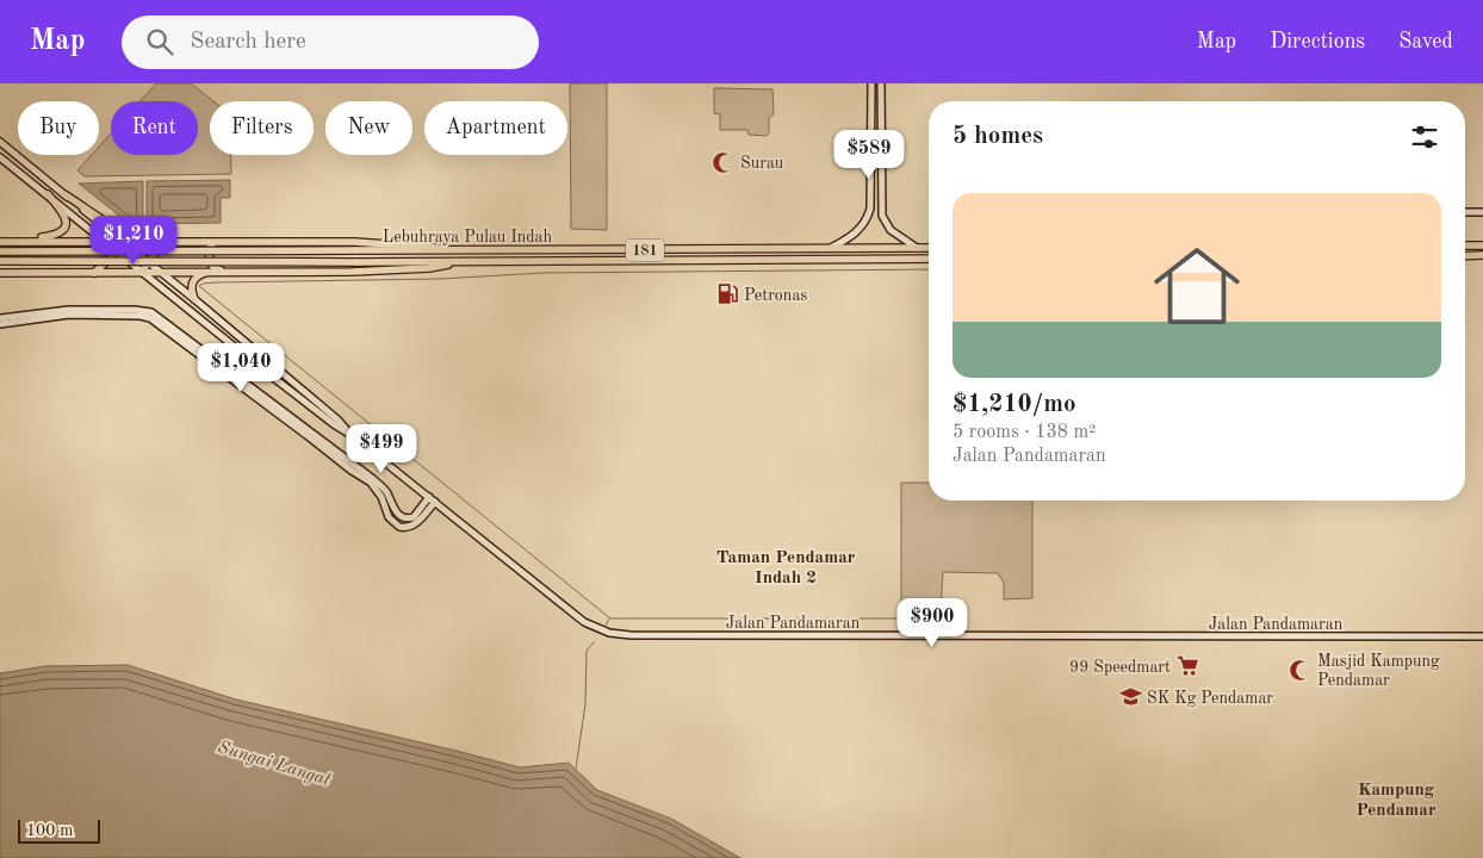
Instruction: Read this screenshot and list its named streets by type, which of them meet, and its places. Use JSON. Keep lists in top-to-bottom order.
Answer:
{
  "streets": {
    "main road": ["Lebuhraya Pulau Indah", "181", "Jalan Pandamaran"]
  },
  "districts": ["Taman Pendamar Indah 2", "Kampung Pendamar"],
  "water": ["Sungai Langat"],
  "places": {
    "mosque": ["Surau", "Masjid Kampung Pendamar"],
    "fuel station": ["Petronas"],
    "supermarket": ["99 Speedmart"],
    "school or university": ["SK Kg Pendamar"]
  },
  "scale_bar": "100 m",
  "page": {
    "header": "Map",
    "search": "Search here",
    "nav": ["Map", "Directions", "Saved"],
    "chip": [
      "Buy",
      "Rent",
      "Filters",
      "New",
      "Apartment"
    ],
    "heading": "5 homes",
    "price": [
      "$589",
      "$1,210",
      "$1,040",
      "$499",
      "$900"
    ],
    "list": [
      {
        "name": "$1,210/mo",
        "note": "5 rooms · 138 m² · Jalan Pandamaran"
      }
    ],
    "scale": "100 m"
  }
}
